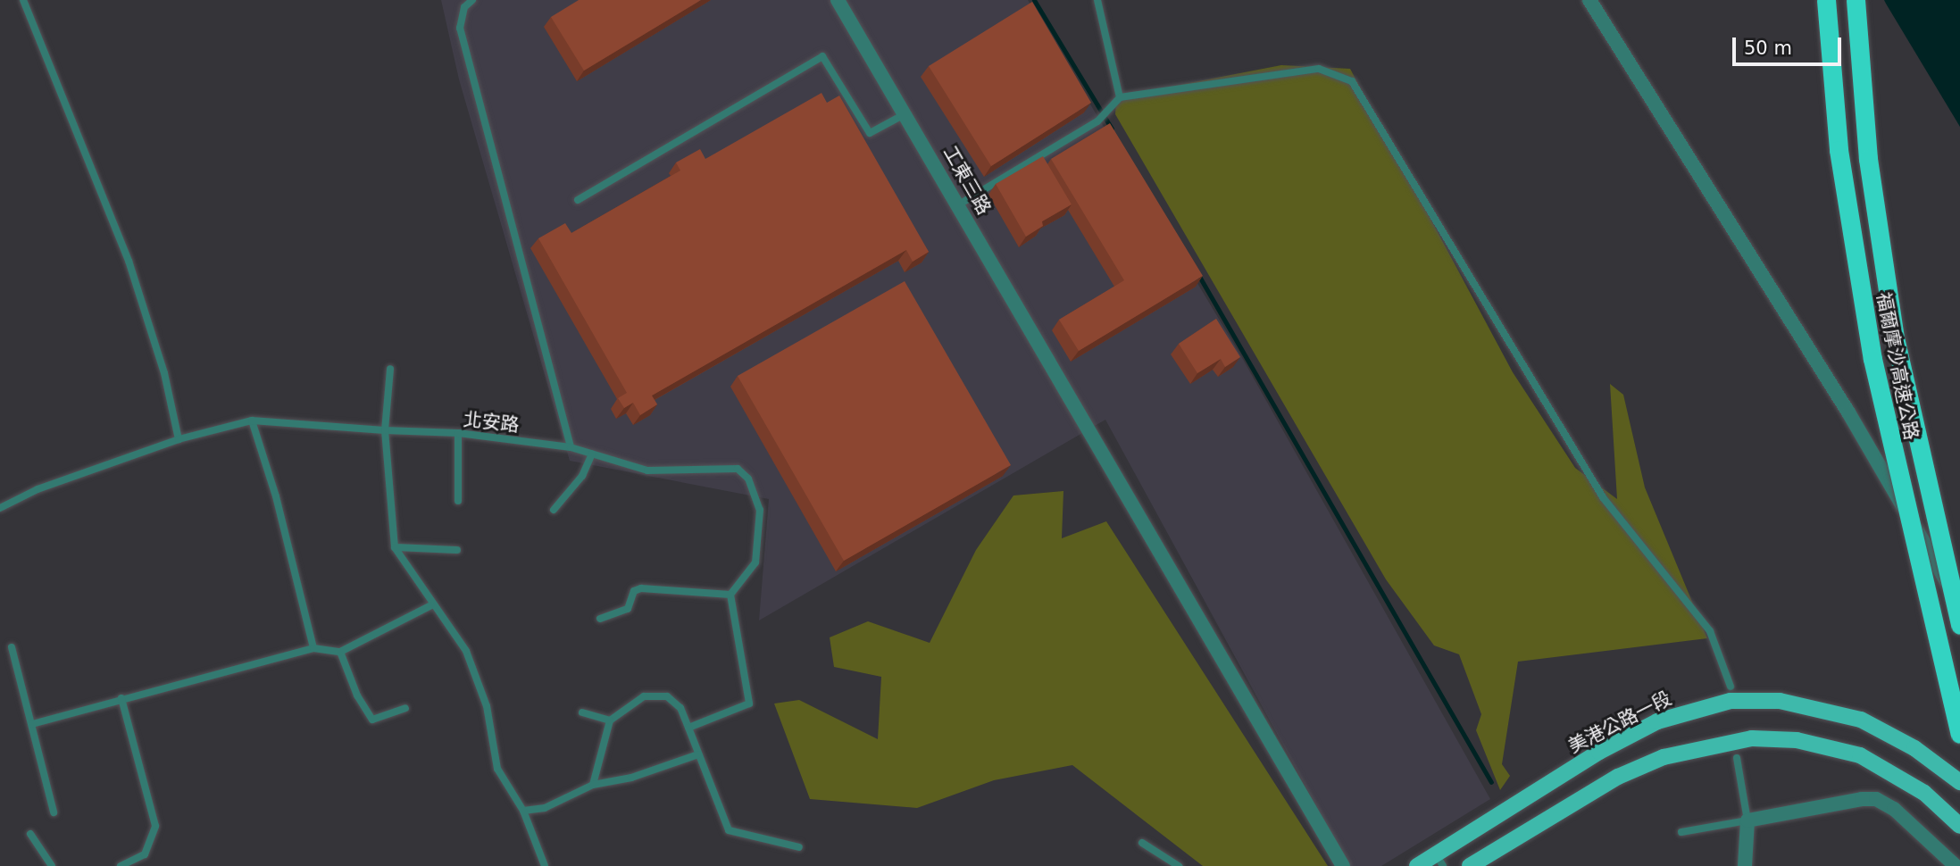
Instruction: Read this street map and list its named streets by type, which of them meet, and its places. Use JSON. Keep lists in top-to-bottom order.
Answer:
{
  "streets": {
    "highway": ["福爾摩沙高速公路"],
    "main road": ["美港公路一段"],
    "street": ["工東三路"],
    "lane": ["北安路"]
  },
  "scale_bar": "50 m"
}
